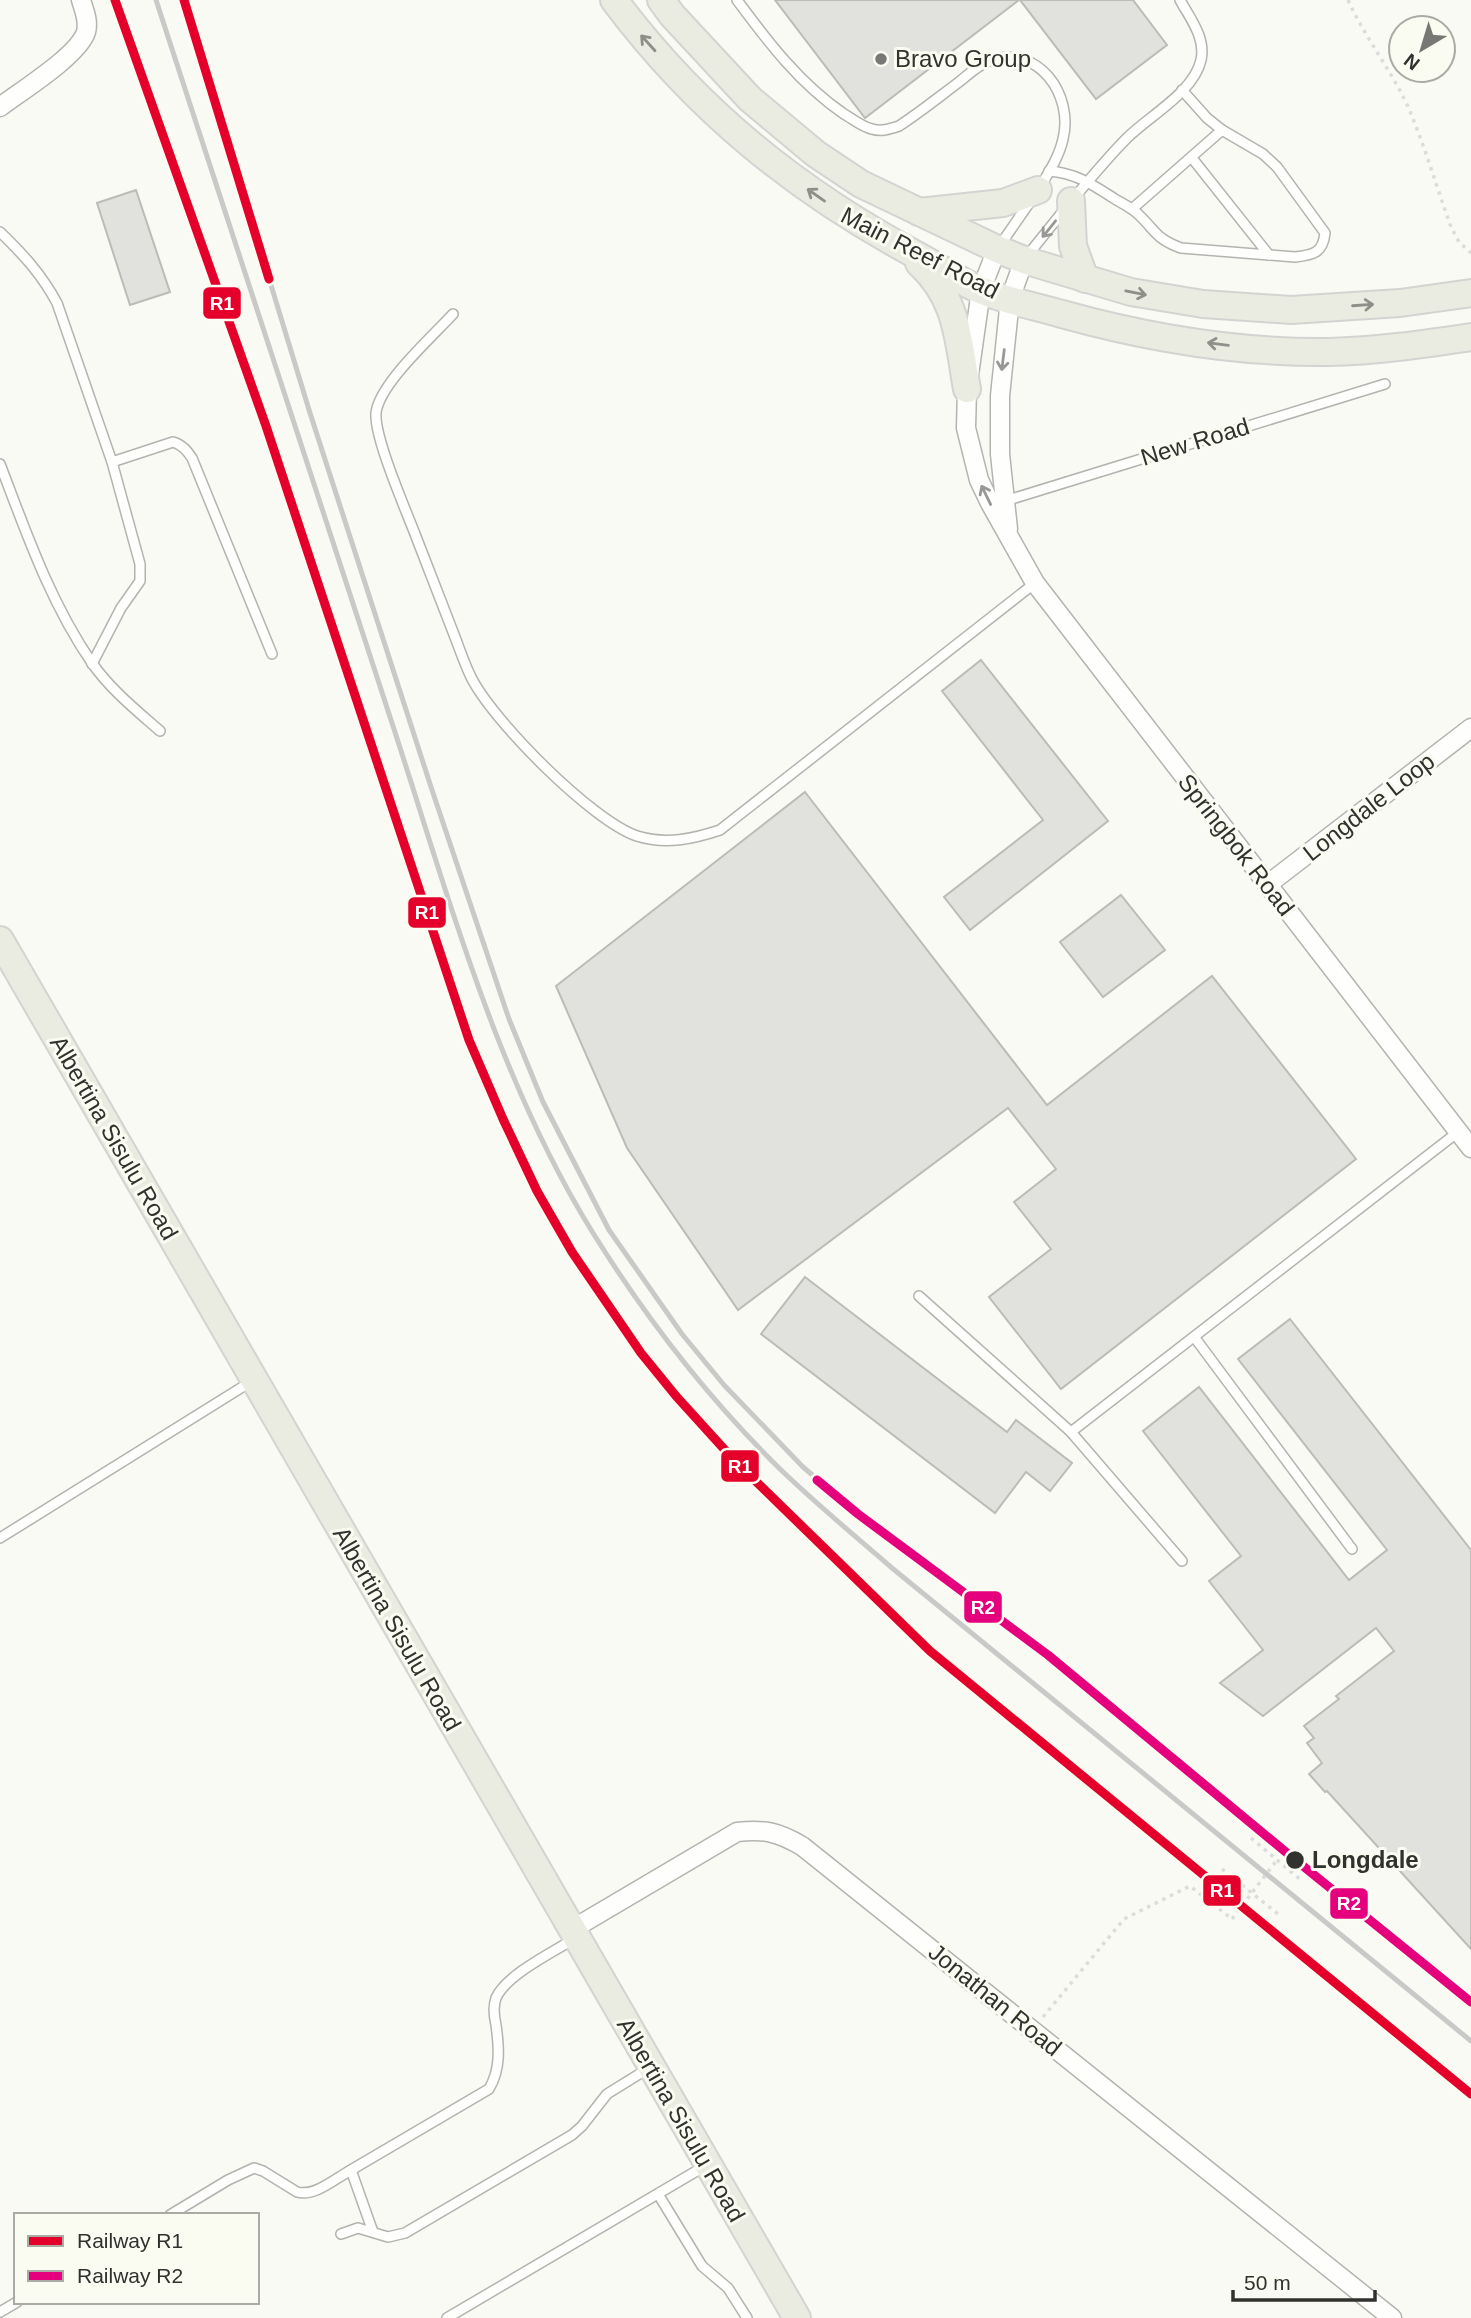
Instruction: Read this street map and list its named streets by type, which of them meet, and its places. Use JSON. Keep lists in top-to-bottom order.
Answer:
{
  "streets": {
    "main road": ["Main Reef Road", "Albertina Sisulu Road"],
    "street": ["Longdale Loop", "Springbok Road", "Jonathan Road"],
    "lane": ["New Road"]
  },
  "crossings": [
    ["Main Reef Road", "Springbok Road"],
    ["New Road", "Springbok Road"],
    ["Longdale Loop", "Springbok Road"],
    ["Albertina Sisulu Road", "Jonathan Road"]
  ],
  "places": ["Bravo Group", "Longdale"],
  "lines": ["rail line R1", "rail line R2"],
  "legend": ["Railway R1", "Railway R2"],
  "scale_bar": "50 m",
  "north": "bottom left"
}
